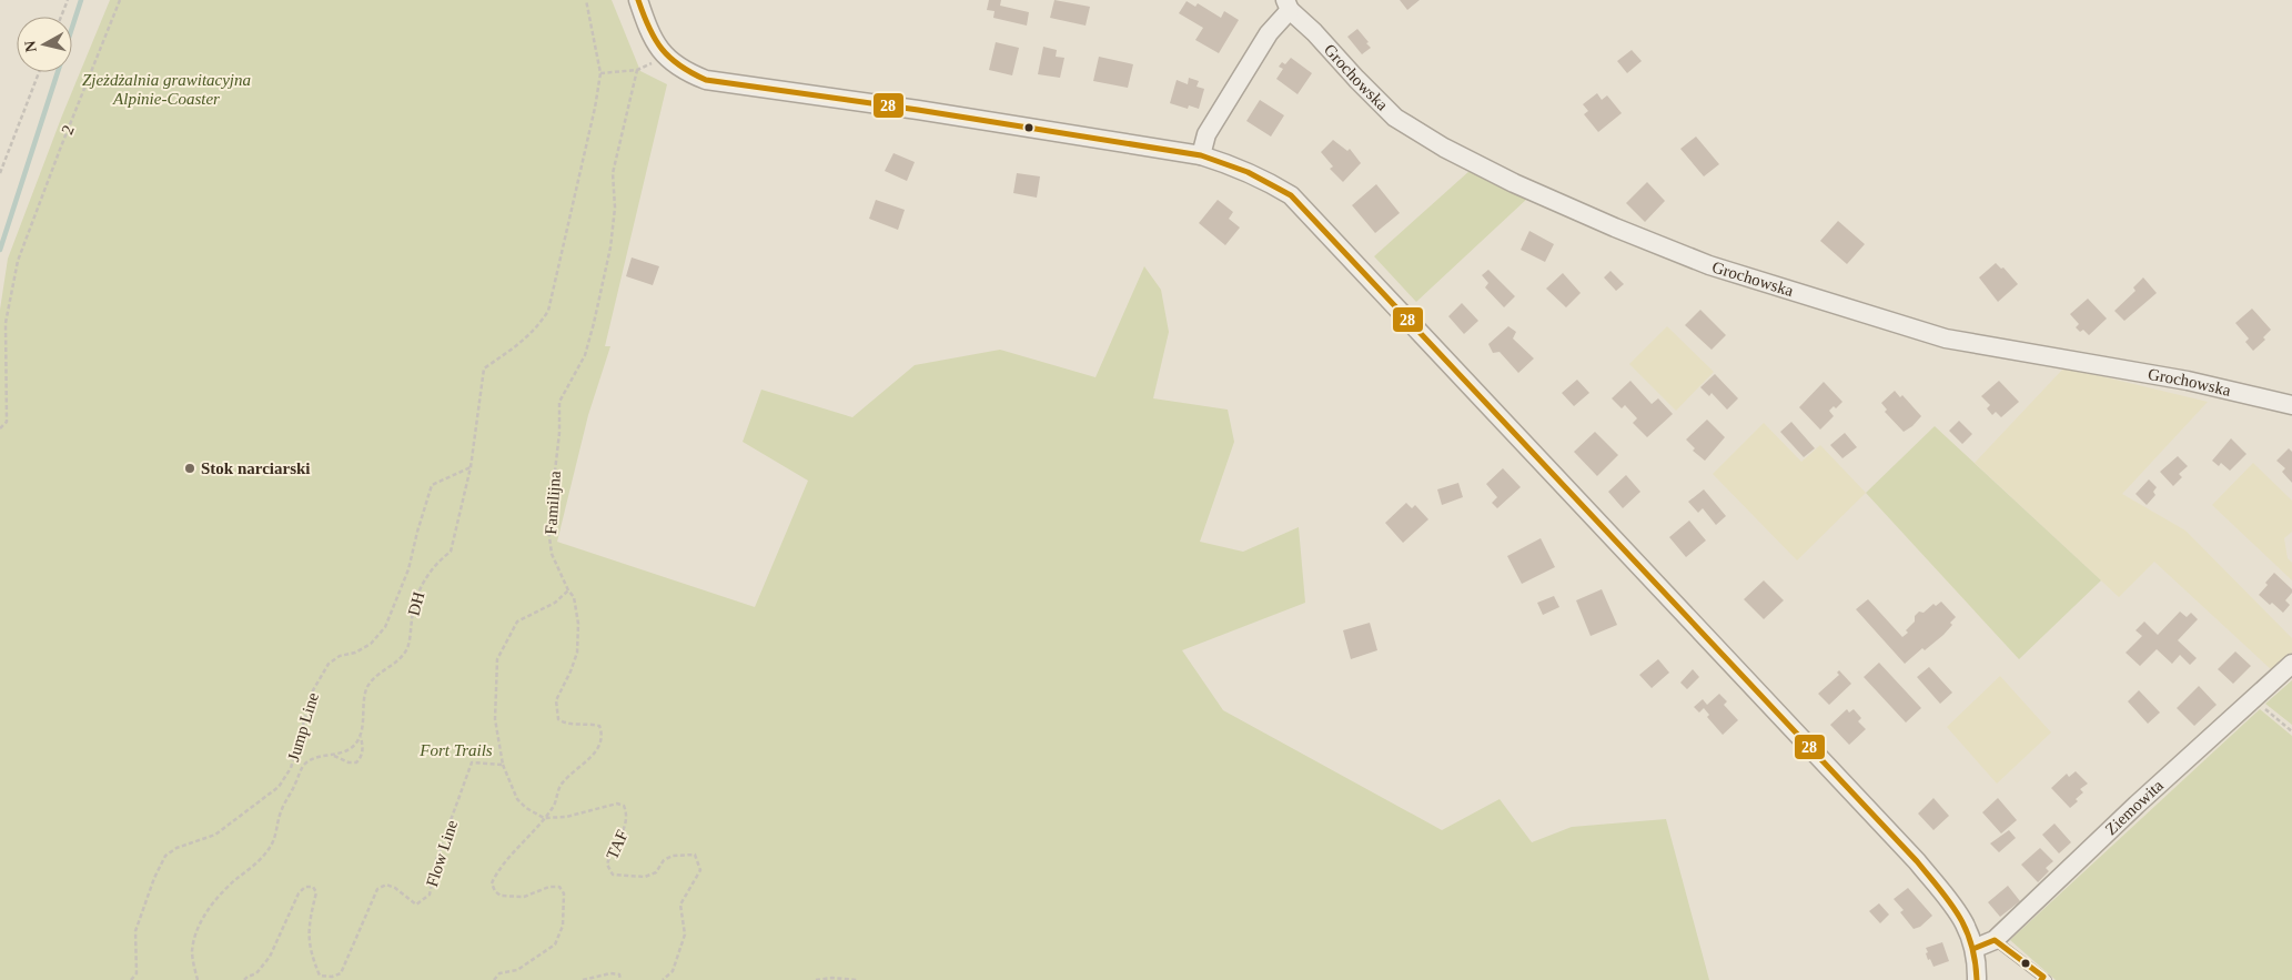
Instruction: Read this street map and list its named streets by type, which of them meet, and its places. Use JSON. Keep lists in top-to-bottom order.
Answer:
{
  "streets": {
    "street": ["Grochowska", "Ziemowita"],
    "path": [
      "2",
      "Familijna",
      "DH",
      "Jump Line",
      "TAF",
      "Flow Line"
    ]
  },
  "crossings": [
    ["Familijna", "TAF"],
    ["DH", "Jump Line"]
  ],
  "parks": ["Zjeżdżalnia grawitacyjna Alpinie-Coaster", "Fort Trails"],
  "places": ["Stok narciarski"],
  "lines": ["transit line 28"],
  "north": "left"
}
